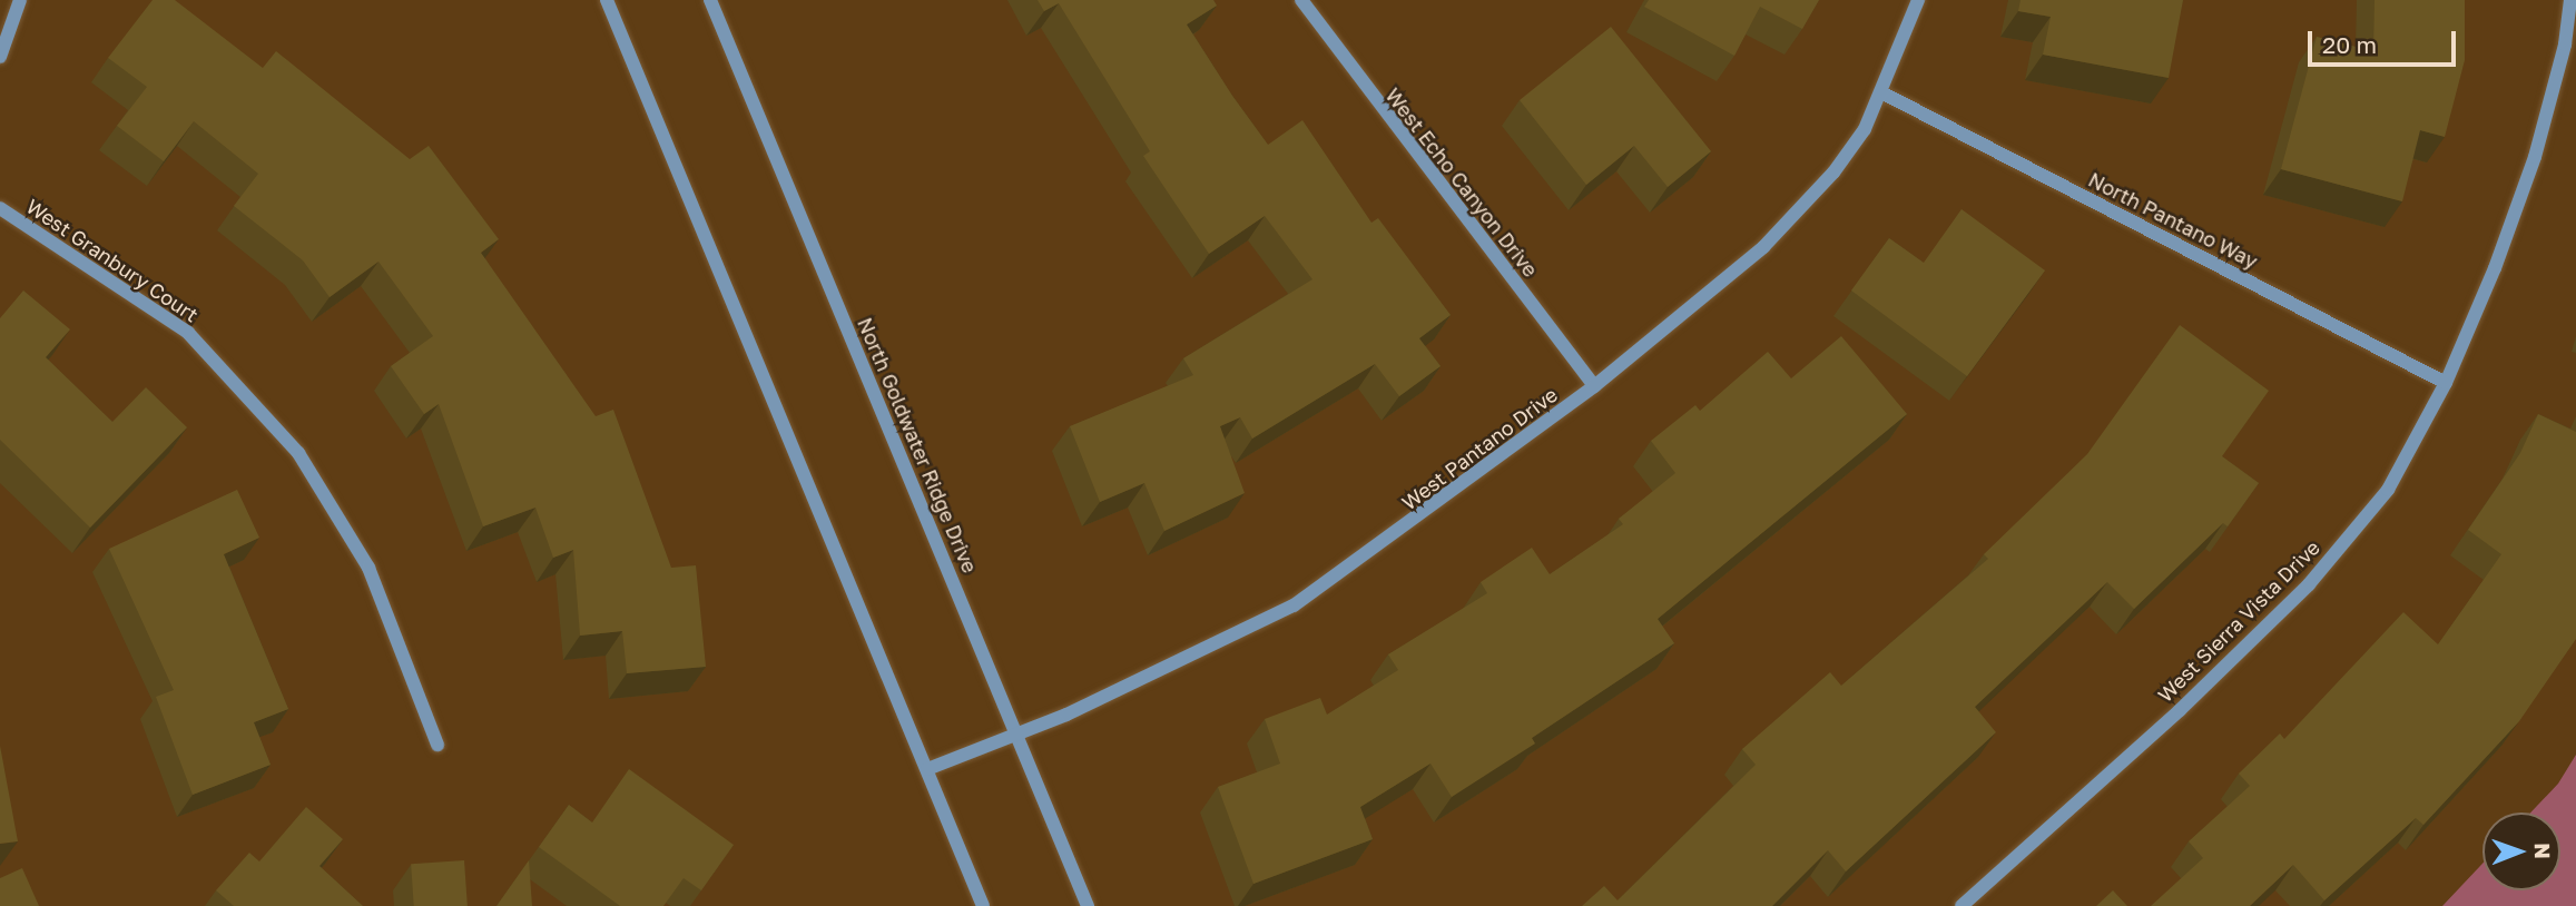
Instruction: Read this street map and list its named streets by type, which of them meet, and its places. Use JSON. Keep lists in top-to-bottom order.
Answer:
{
  "streets": {
    "street": [
      "West Echo Canyon Drive",
      "North Pantano Way",
      "West Granbury Court",
      "North Goldwater Ridge Drive",
      "West Pantano Drive",
      "West Sierra Vista Drive"
    ]
  },
  "crossings": [
    ["West Echo Canyon Drive", "West Pantano Drive"],
    ["North Pantano Way", "West Pantano Drive"],
    ["North Pantano Way", "West Sierra Vista Drive"],
    ["North Goldwater Ridge Drive", "West Pantano Drive"]
  ],
  "scale_bar": "20 m",
  "north": "right"
}
